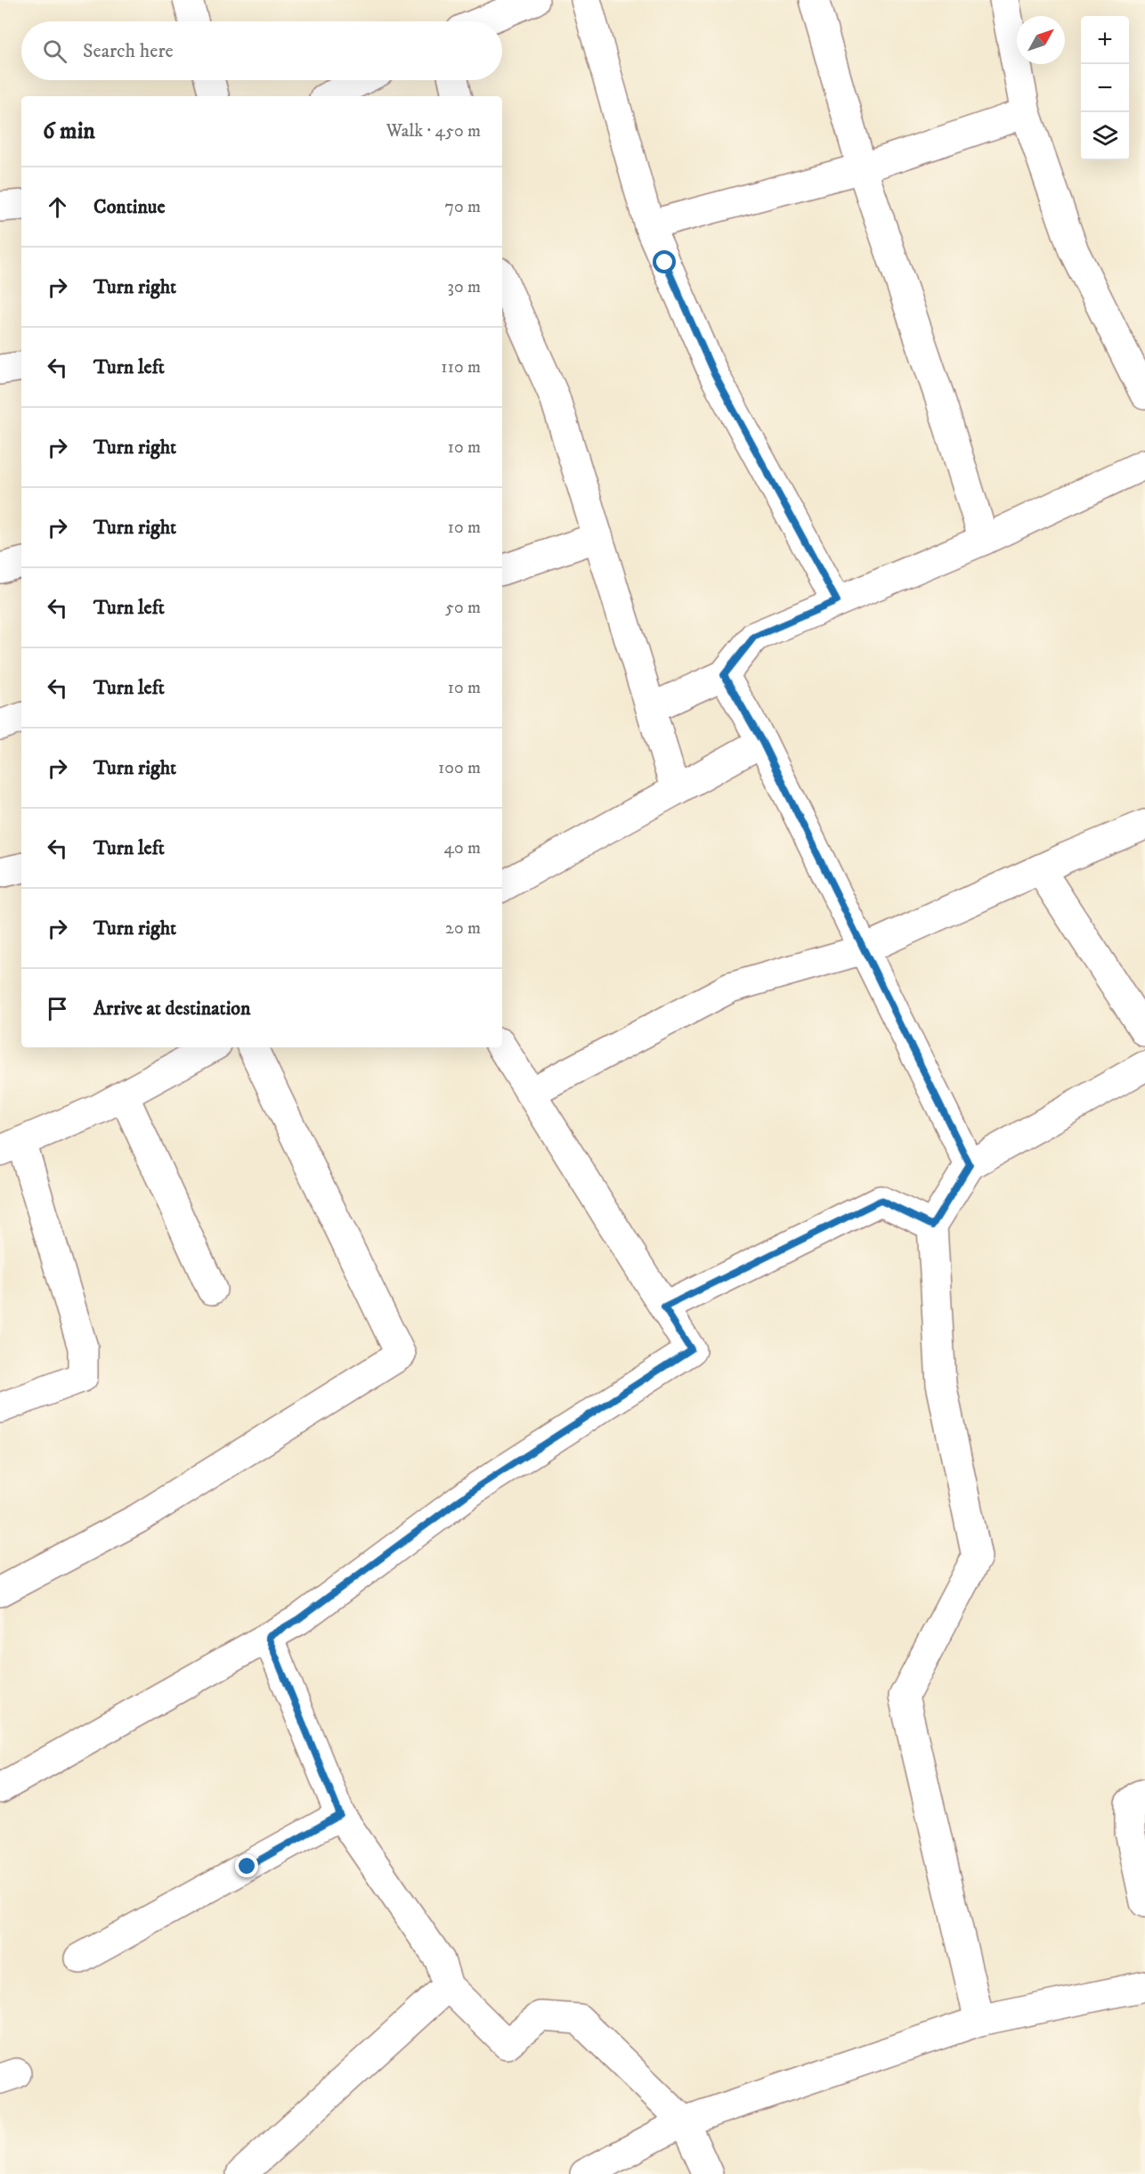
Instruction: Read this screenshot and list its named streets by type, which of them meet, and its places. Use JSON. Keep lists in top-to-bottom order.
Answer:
{
  "north": "top right",
  "page": {
    "map_buttons": ["+", "−"],
    "search": "Search here",
    "heading": ["6 min", "Walk · 450 m"],
    "list": [
      ["Continue", "70 m"],
      ["Turn right", "30 m"],
      ["Turn left", "110 m"],
      ["Turn right", "10 m"],
      ["Turn right", "10 m"],
      ["Turn left", "50 m"],
      ["Turn left", "10 m"],
      ["Turn right", "100 m"],
      ["Turn left", "40 m"],
      ["Turn right", "20 m"],
      "Arrive at destination"
    ]
  }
}
